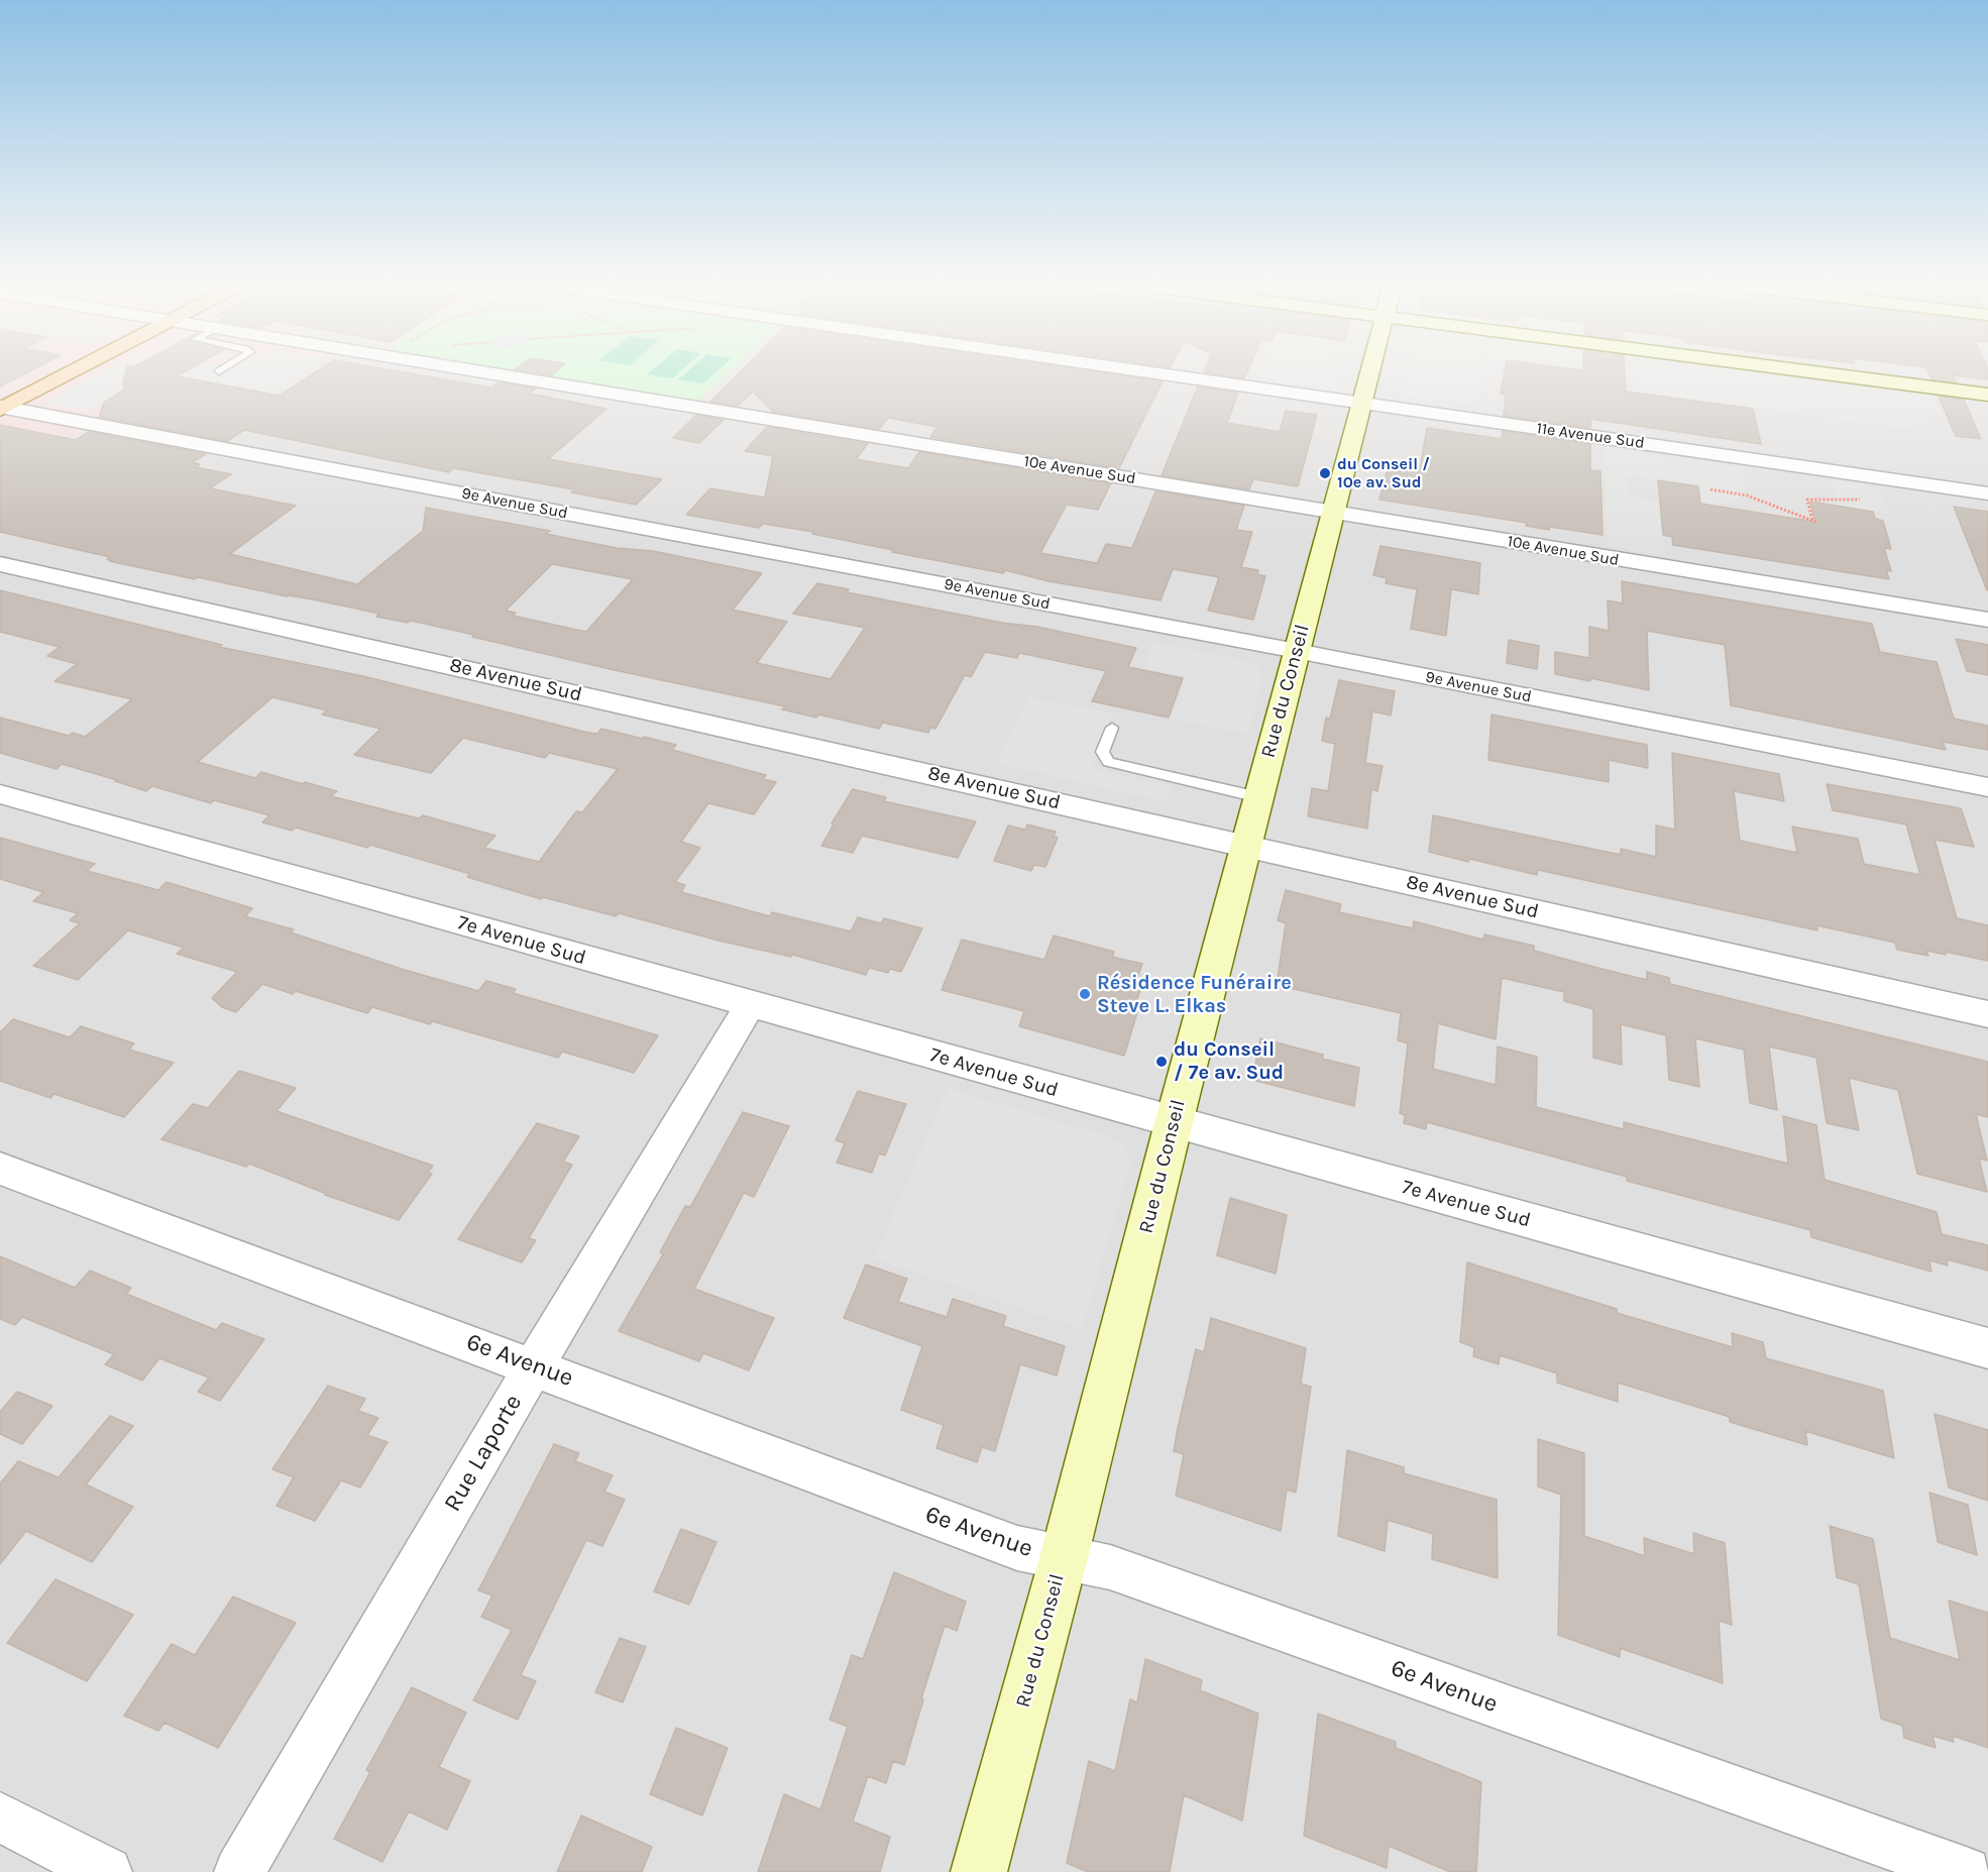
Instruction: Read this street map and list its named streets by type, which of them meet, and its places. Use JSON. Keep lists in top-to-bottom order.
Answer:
{
  "streets": {
    "street": [
      "11e Avenue Sud",
      "10e Avenue Sud",
      "9e Avenue Sud",
      "8e Avenue Sud",
      "Rue du Conseil",
      "7e Avenue Sud",
      "6e Avenue",
      "Rue Laporte"
    ]
  },
  "crossings": [
    ["11e Avenue Sud", "Rue du Conseil"],
    ["10e Avenue Sud", "Rue du Conseil"],
    ["9e Avenue Sud", "Rue du Conseil"],
    ["8e Avenue Sud", "Rue du Conseil"],
    ["Rue du Conseil", "7e Avenue Sud"],
    ["Rue du Conseil", "6e Avenue"],
    ["7e Avenue Sud", "Rue Laporte"],
    ["6e Avenue", "Rue Laporte"]
  ],
  "places": ["du Conseil / 10e av. Sud", "Résidence Funéraire Steve L. Elkas", "du Conseil / 7e av. Sud"]
}
